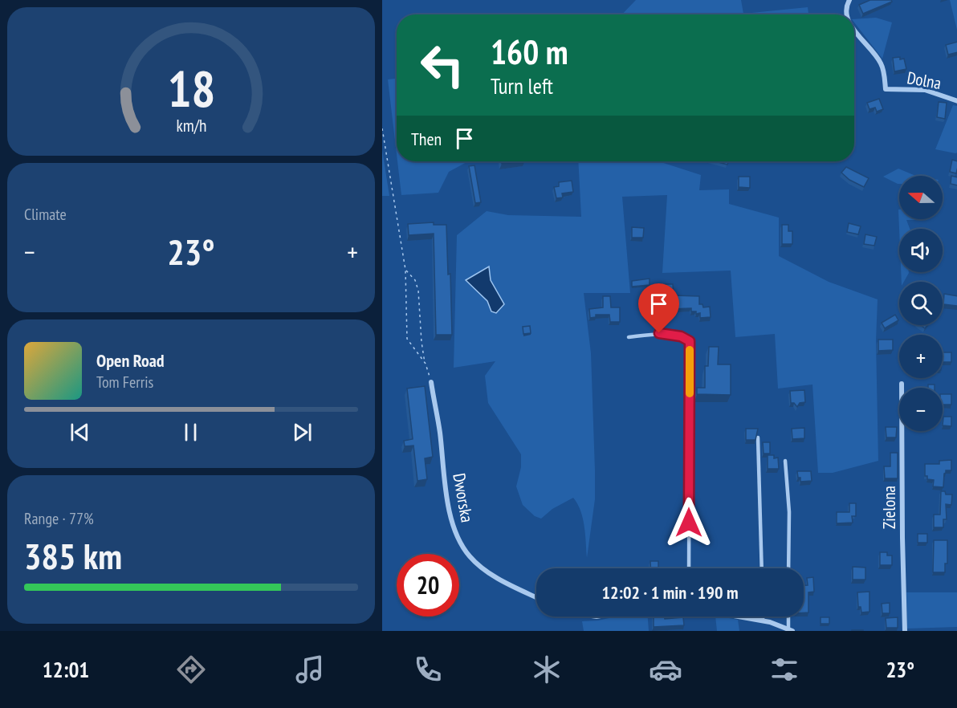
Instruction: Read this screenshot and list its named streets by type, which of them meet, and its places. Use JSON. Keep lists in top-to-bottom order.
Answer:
{
  "streets": {
    "street": ["Dolna", "Dworska", "Zielona"]
  },
  "north": "left",
  "page": {
    "turn": ["160 m", "Turn left"],
    "then": "Then",
    "tile": [
      "Climate",
      ["Range · 77%", "385 km"]
    ],
    "map_buttons": ["+", "−"],
    "heat": ["−", "23°", "+"],
    "song": ["Open Road", "Tom Ferris"],
    "limit": "20",
    "trip": "12:02 · 1 min · 190 m",
    "tabs": ["12:01", "23°"],
    "gauge": ["18", "km/h"]
  }
}
